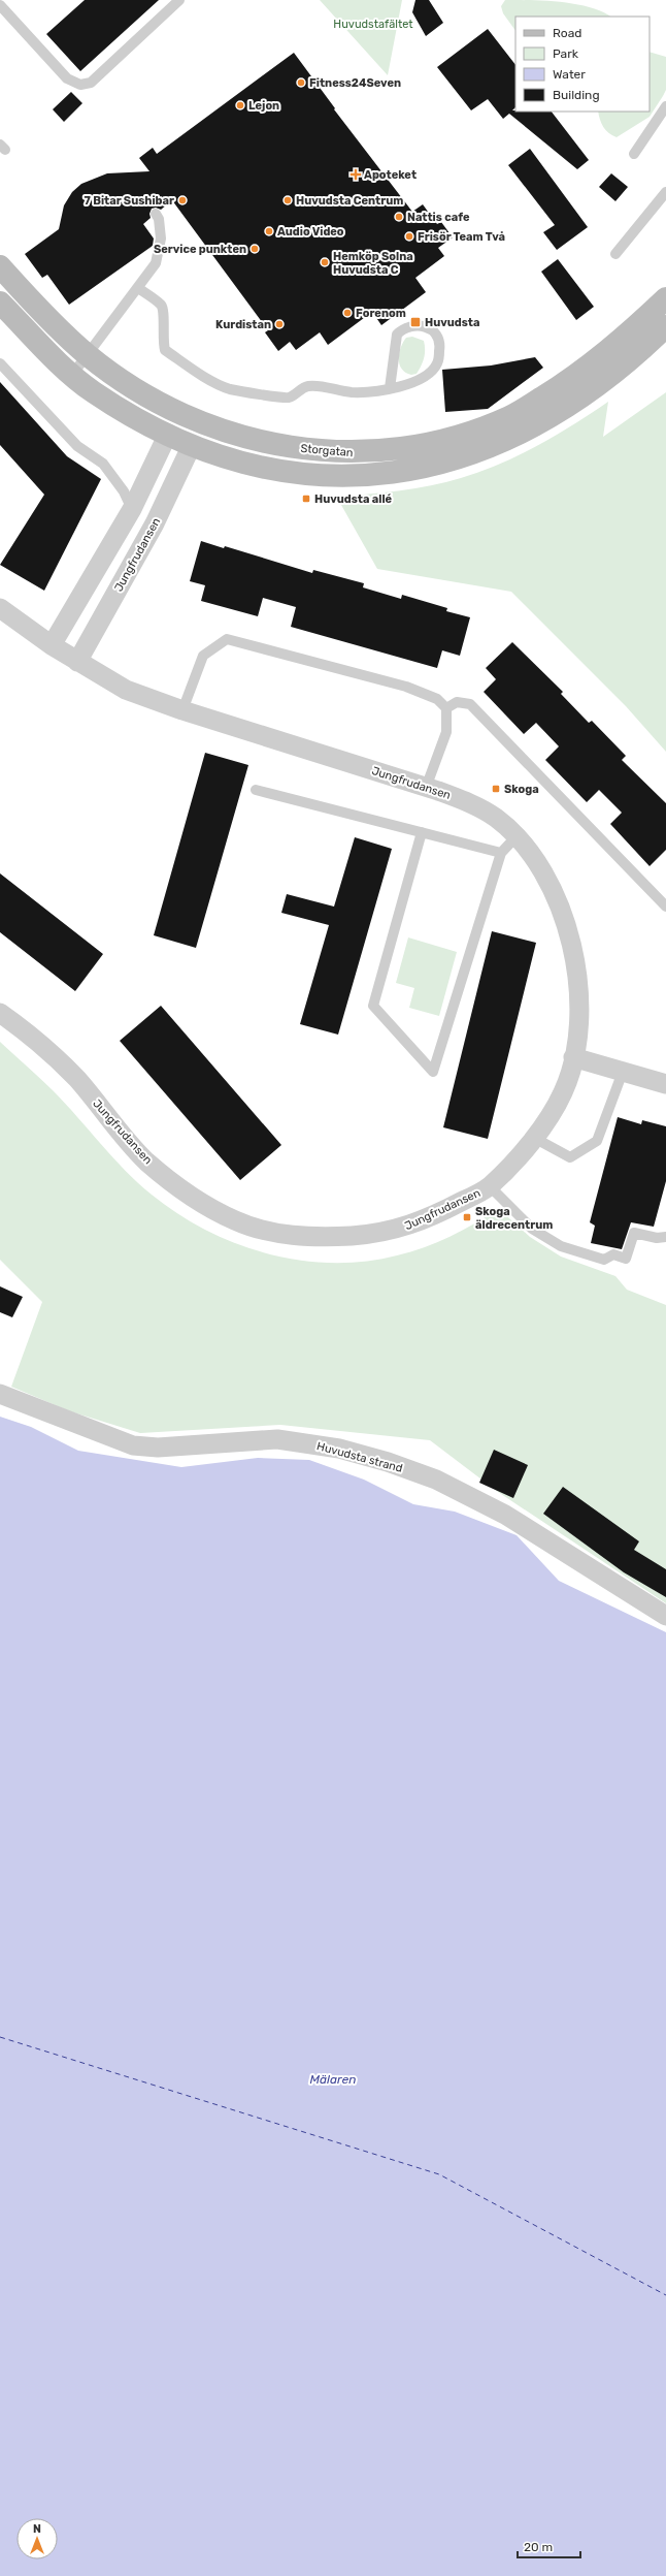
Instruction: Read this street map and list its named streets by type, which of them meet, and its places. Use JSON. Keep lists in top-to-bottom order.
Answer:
{
  "streets": {
    "street": ["Storgatan", "Jungfrudansen", "Huvudsta strand"]
  },
  "crossings": [
    ["Storgatan", "Jungfrudansen"]
  ],
  "water": ["Mälaren"],
  "parks": ["Huvudstafältet"],
  "places": {
    "other": [
      "Fitness24Seven",
      "Lejon",
      "7 Bitar Sushibar",
      "Huvudsta Centrum",
      "Nattis cafe",
      "Audio Video",
      "Frisör Team Två",
      "Service punkten",
      "Hemköp Solna Huvudsta C",
      "Forenom",
      "Kurdistan"
    ],
    "health": ["Apoteket"],
    "transit": [
      "Huvudsta",
      "Huvudsta allé",
      "Skoga",
      "Skoga äldrecentrum"
    ]
  },
  "legend": [
    "Road",
    "Park",
    "Water",
    "Building"
  ],
  "scale_bar": "20 m",
  "north": "top"
}
